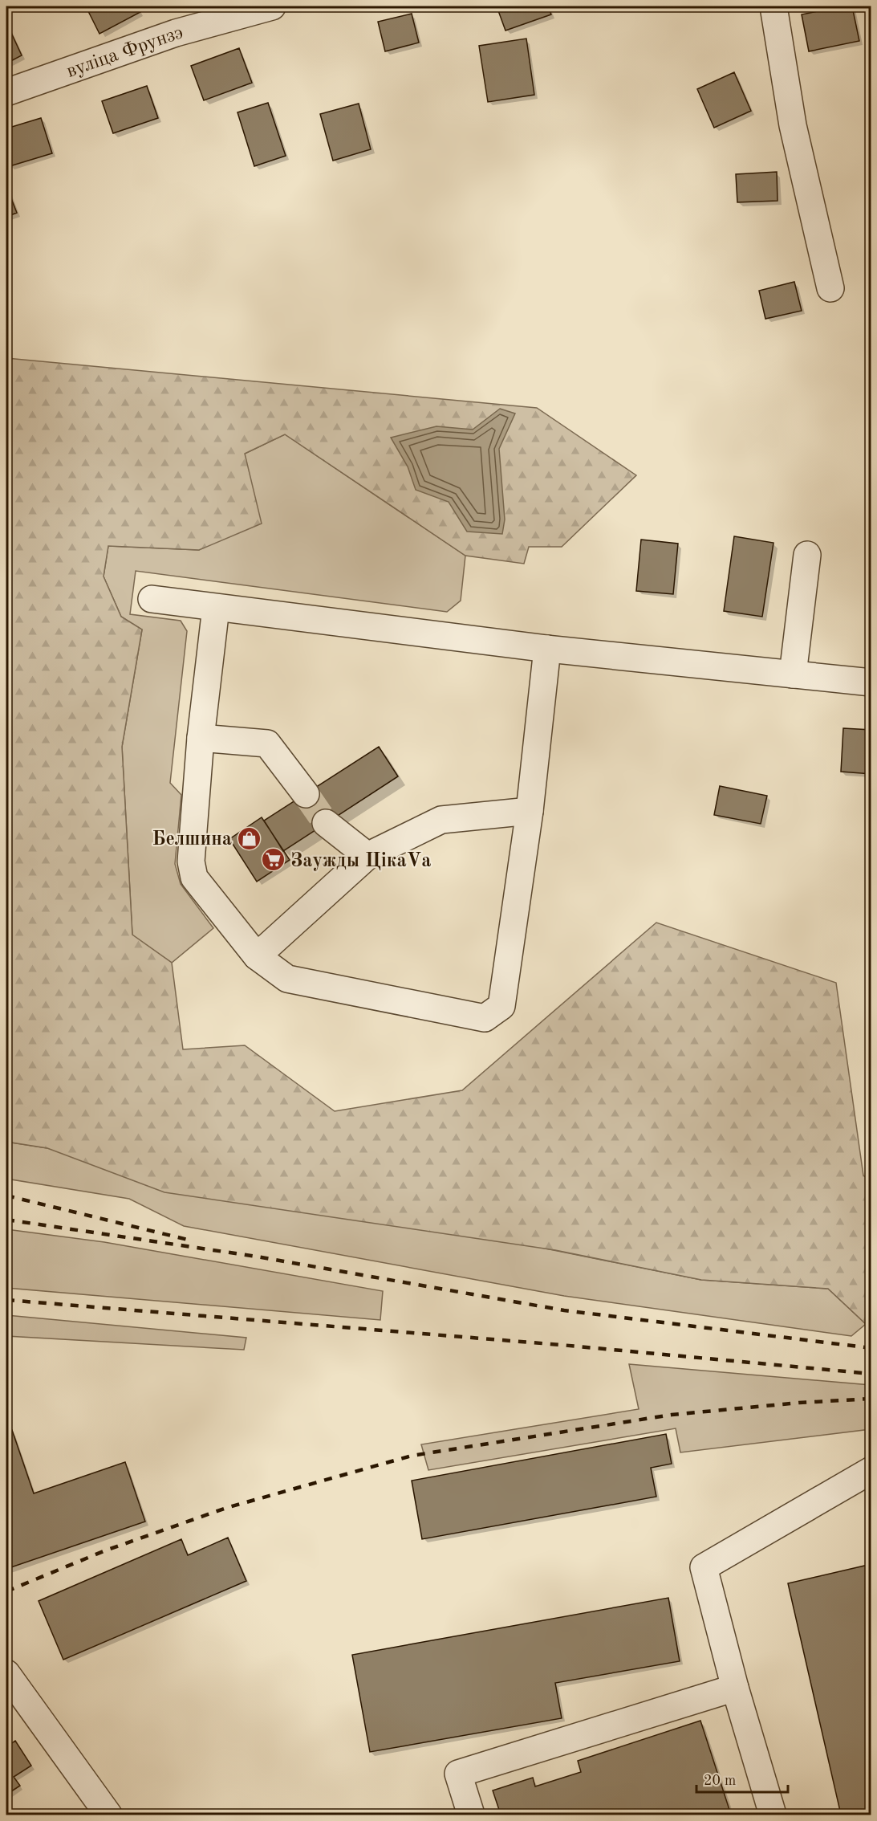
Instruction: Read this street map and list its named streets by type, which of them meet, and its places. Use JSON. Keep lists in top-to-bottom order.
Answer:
{
  "streets": {
    "street": ["вуліца Фрунзэ"]
  },
  "places": {
    "shop": ["Белшина"],
    "supermarket": ["Заужды ЦікаVа"]
  },
  "scale_bar": "20 m"
}
